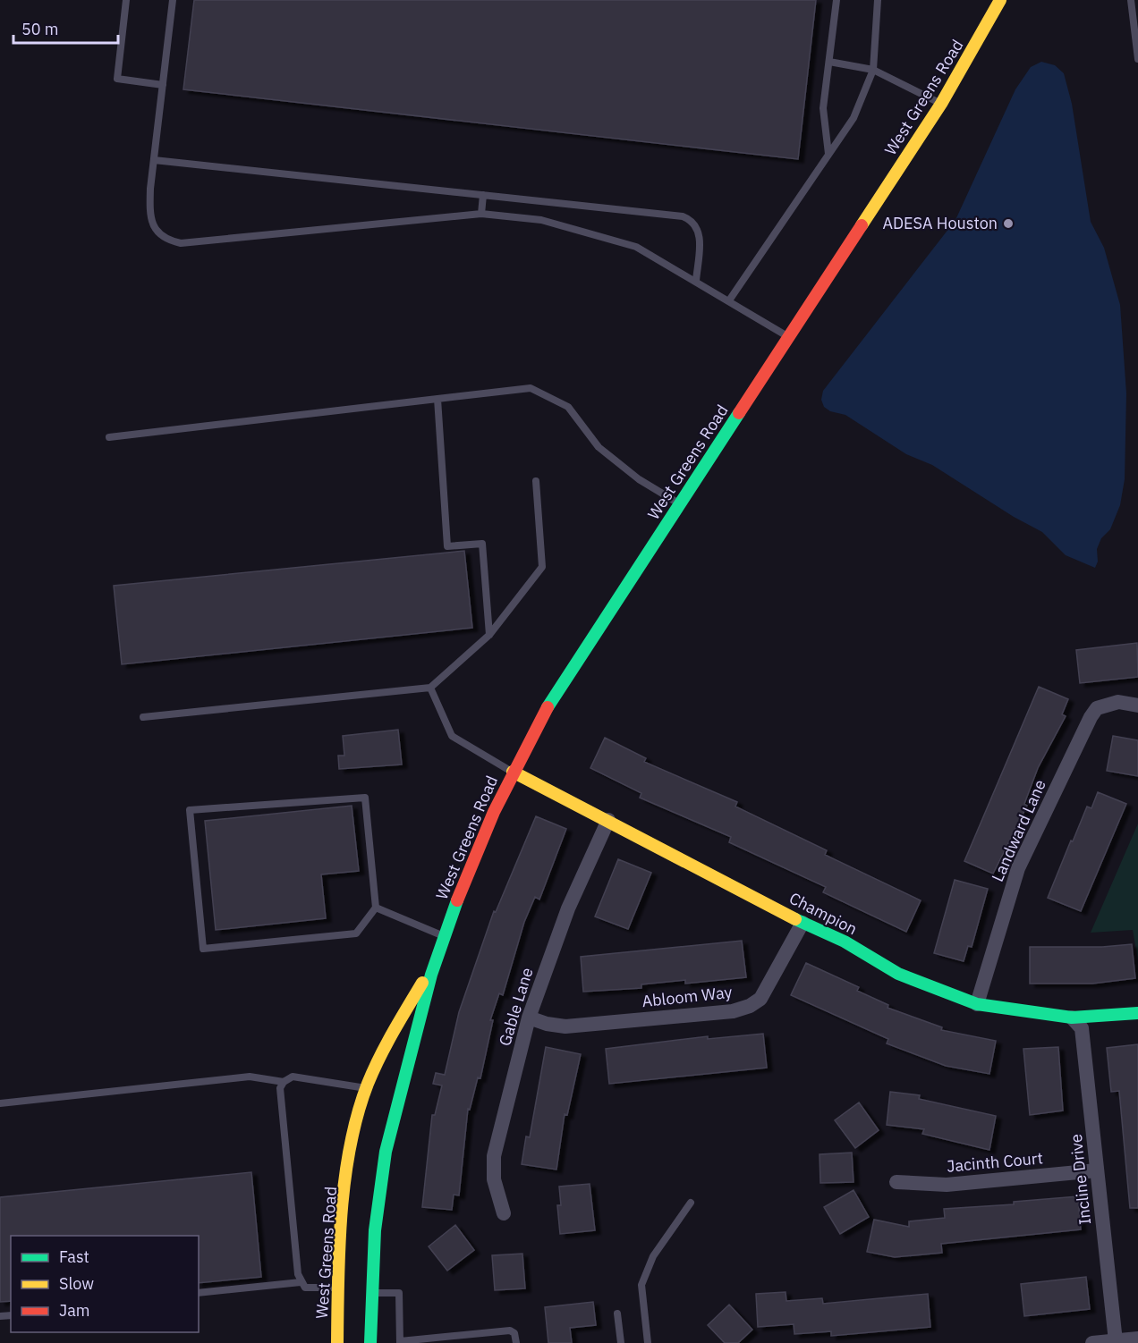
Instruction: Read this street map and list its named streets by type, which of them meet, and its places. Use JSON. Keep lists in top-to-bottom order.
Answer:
{
  "streets": {
    "main road": ["West Greens Road", "Champion"],
    "street": [
      "Landward Lane",
      "Abloom Way",
      "Gable Lane",
      "Jacinth Court",
      "Incline Drive"
    ]
  },
  "crossings": [
    ["West Greens Road", "Champion"],
    ["Landward Lane", "Champion"],
    ["Champion", "Abloom Way"],
    ["Champion", "Gable Lane"],
    ["Champion", "Incline Drive"],
    ["Abloom Way", "Gable Lane"],
    ["Jacinth Court", "Incline Drive"]
  ],
  "places": ["ADESA Houston"],
  "legend": ["Fast", "Slow", "Jam"],
  "scale_bar": "50 m"
}
